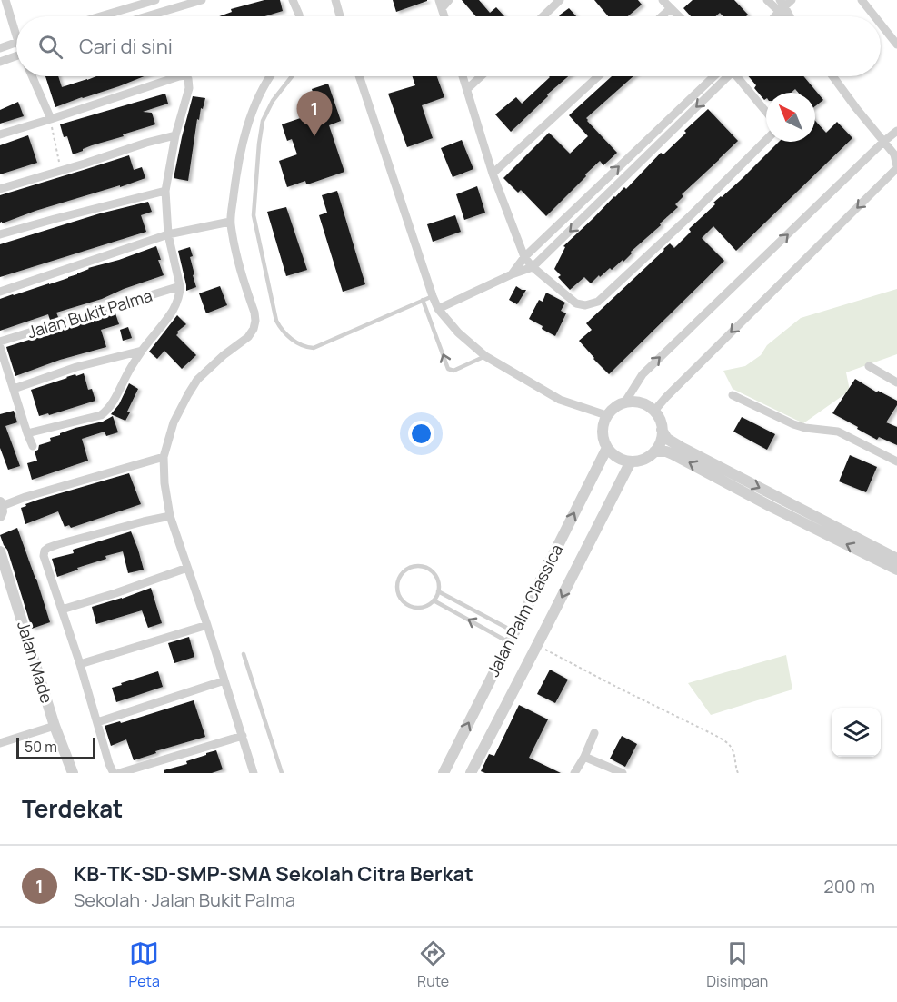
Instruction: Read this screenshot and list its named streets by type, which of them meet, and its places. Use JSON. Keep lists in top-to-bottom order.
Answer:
{
  "streets": {
    "street": ["Jalan Bukit Palma", "Jalan Palm Classica", "Jalan Made"]
  },
  "scale_bar": "50 m",
  "north": "top left",
  "page": {
    "search": "Cari di sini",
    "pins": "1",
    "scale": "50 m",
    "heading": "Terdekat",
    "list": [
      {
        "mark": "1",
        "name": "KB-TK-SD-SMP-SMA Sekolah Citra Berkat",
        "note": "Sekolah · Jalan Bukit Palma",
        "value": "200 m"
      }
    ],
    "nav": ["Peta", "Rute", "Disimpan"]
  }
}
